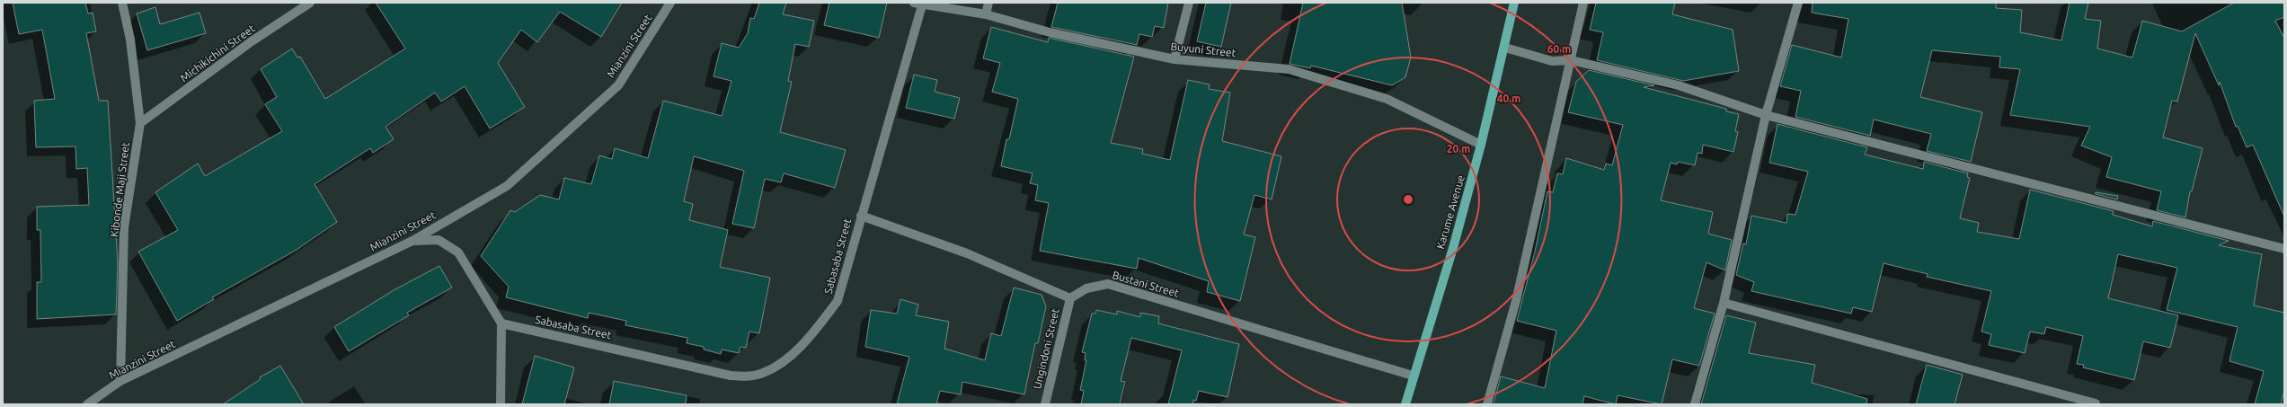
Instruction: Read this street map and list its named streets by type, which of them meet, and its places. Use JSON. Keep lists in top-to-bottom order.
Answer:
{
  "streets": {
    "main road": ["Karume Avenue"],
    "street": [
      "Mianzini Street",
      "Buyuni Street",
      "Michikichini Street",
      "Kibonde Maji Street",
      "Sabasaba Street",
      "Bustani Street",
      "Ungindoni Street"
    ]
  },
  "crossings": [
    ["Mianzini Street", "Kibonde Maji Street"],
    ["Buyuni Street", "Karume Avenue"],
    ["Buyuni Street", "Sabasaba Street"],
    ["Michikichini Street", "Kibonde Maji Street"],
    ["Karume Avenue", "Bustani Street"],
    ["Bustani Street", "Ungindoni Street"]
  ],
  "rings": ["60 m", "40 m", "20 m"]
}
